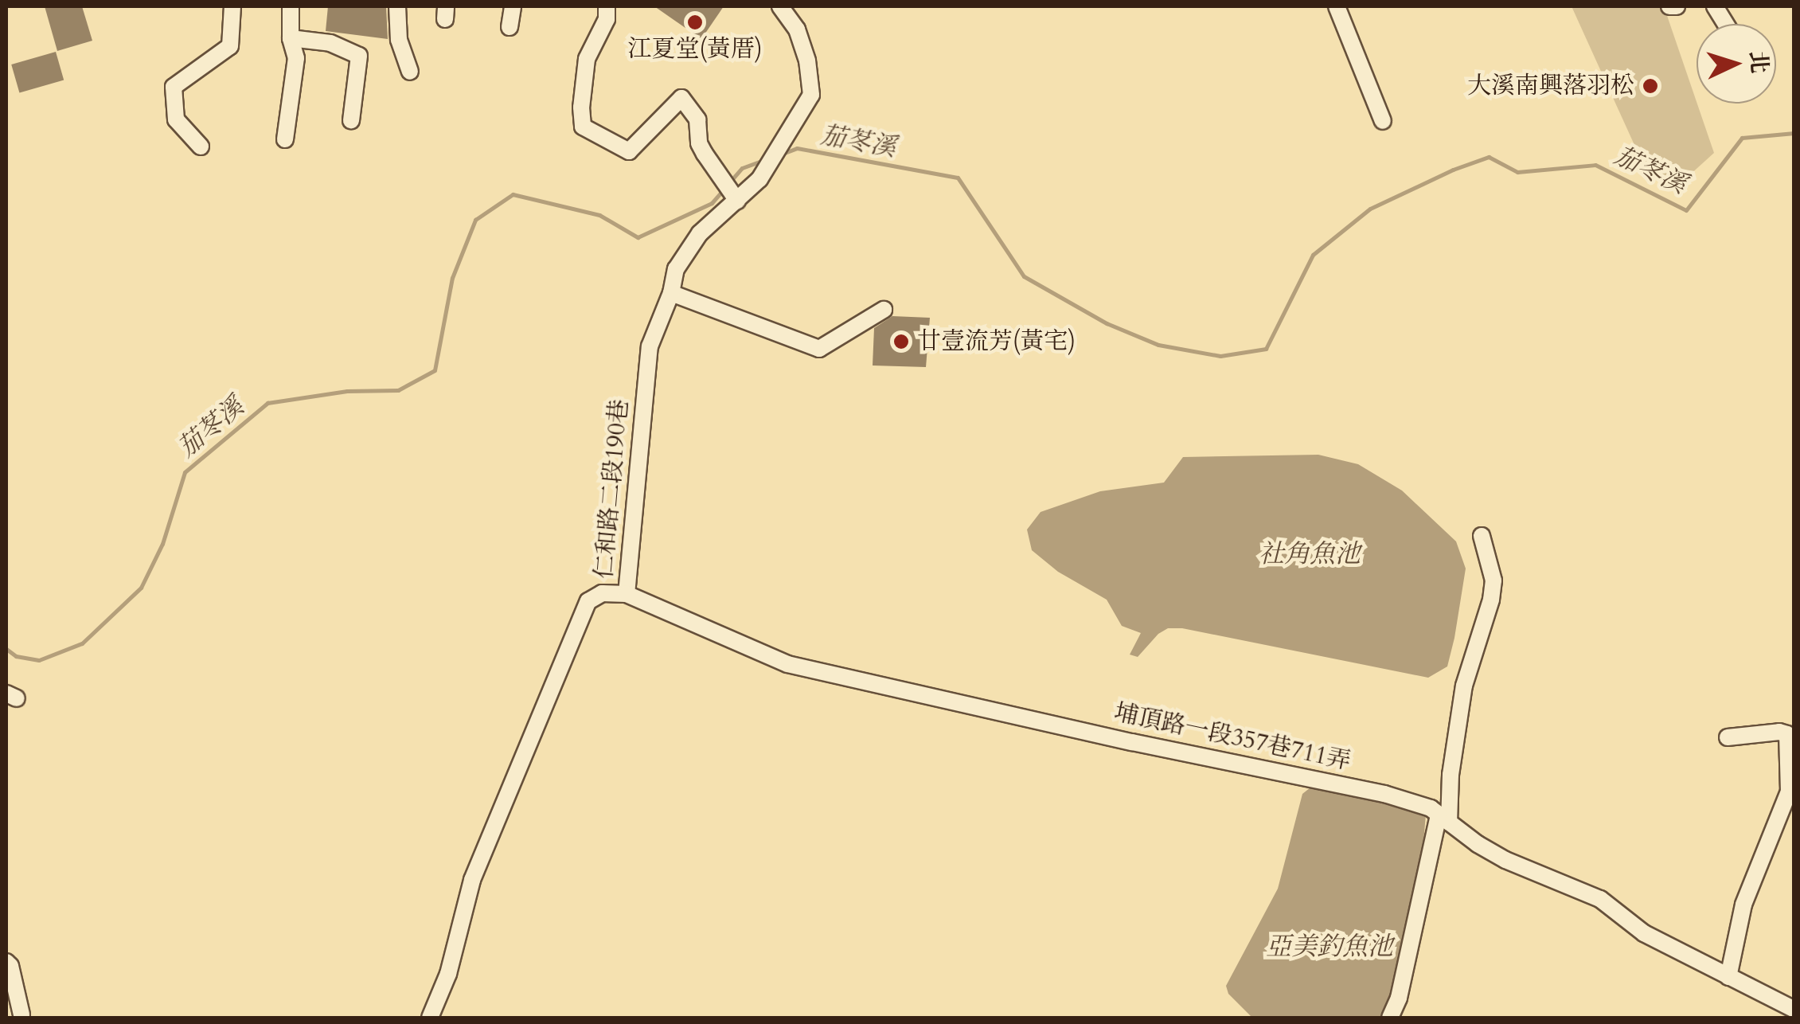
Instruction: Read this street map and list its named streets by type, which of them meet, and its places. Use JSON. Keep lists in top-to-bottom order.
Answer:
{
  "streets": {
    "street": ["仁和路二段190巷", "埔頂路一段357巷711弄"]
  },
  "crossings": [
    ["仁和路二段190巷", "埔頂路一段357巷711弄"]
  ],
  "water": ["茄苳溪", "社角魚池", "亞美釣魚池"],
  "places": ["江夏堂(黃厝)", "大溪南興落羽松", "廿壹流芳(黃宅)"],
  "north": "right"
}
